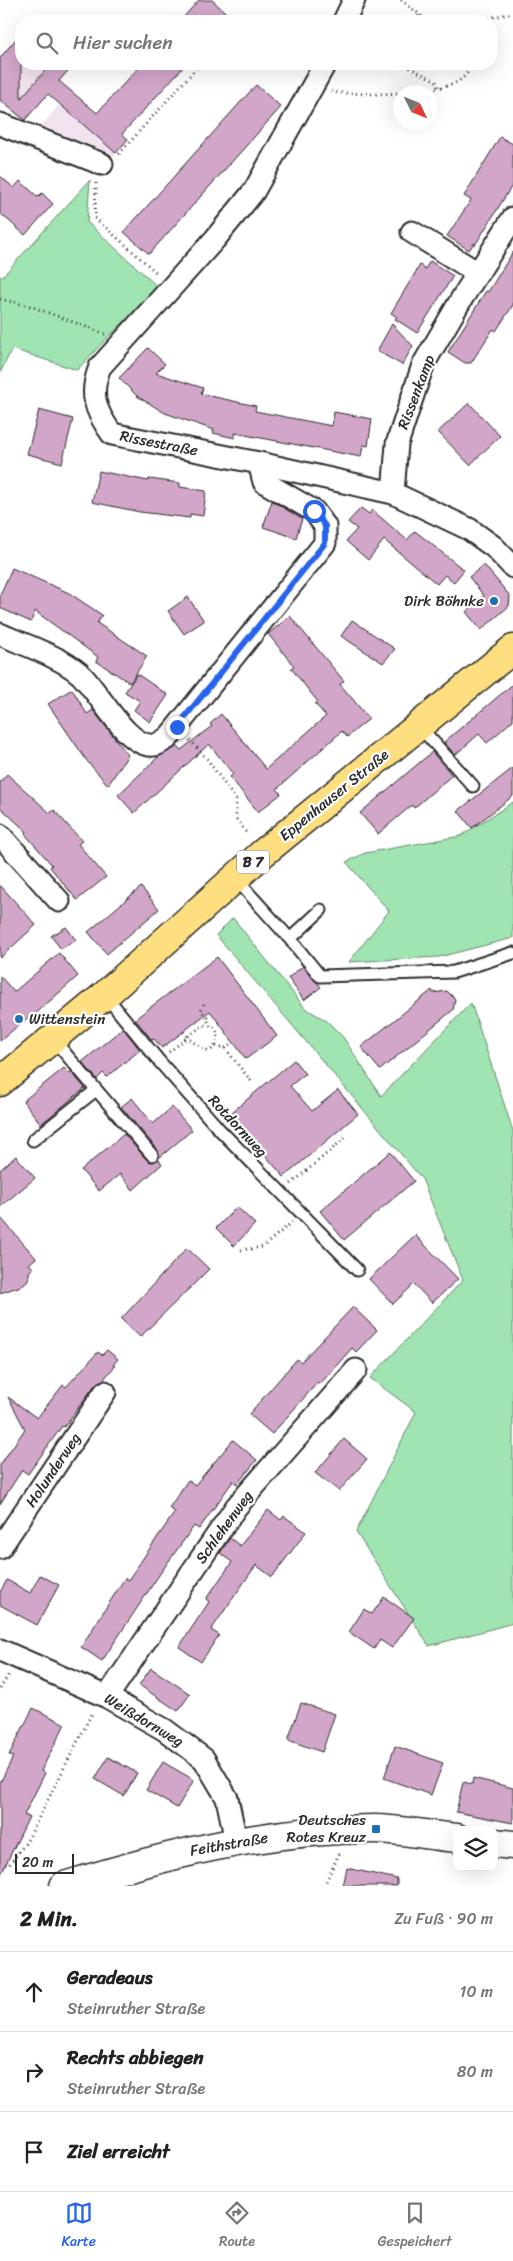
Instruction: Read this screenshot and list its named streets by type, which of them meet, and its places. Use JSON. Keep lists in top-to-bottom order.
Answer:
{
  "streets": {
    "main road": ["Eppenhauser Straße", "B 7", "Feithstraße"],
    "street": [
      "Rissenkamp",
      "Rissestraße",
      "Holunderweg",
      "Schlehenweg",
      "Weißdornweg"
    ],
    "lane": ["Rotdornweg"]
  },
  "crossings": [
    ["Rissenkamp", "Rissestraße"],
    ["Eppenhauser Straße", "Rotdornweg"],
    ["Schlehenweg", "Weißdornweg"],
    ["Weißdornweg", "Feithstraße"]
  ],
  "places": {
    "other": ["Dirk Böhnke", "Wittenstein"],
    "transit": ["Deutsches Rotes Kreuz"]
  },
  "scale_bar": "20 m",
  "north": "bottom right",
  "page": {
    "search": "Hier suchen",
    "scale": "20 m",
    "heading": ["2 Min.", "Zu Fuß · 90 m"],
    "list": [
      ["Geradeaus", "Steinruther Straße", "10 m"],
      ["Rechts abbiegen", "Steinruther Straße", "80 m"],
      "Ziel erreicht"
    ],
    "nav": ["Karte", "Route", "Gespeichert"]
  }
}
